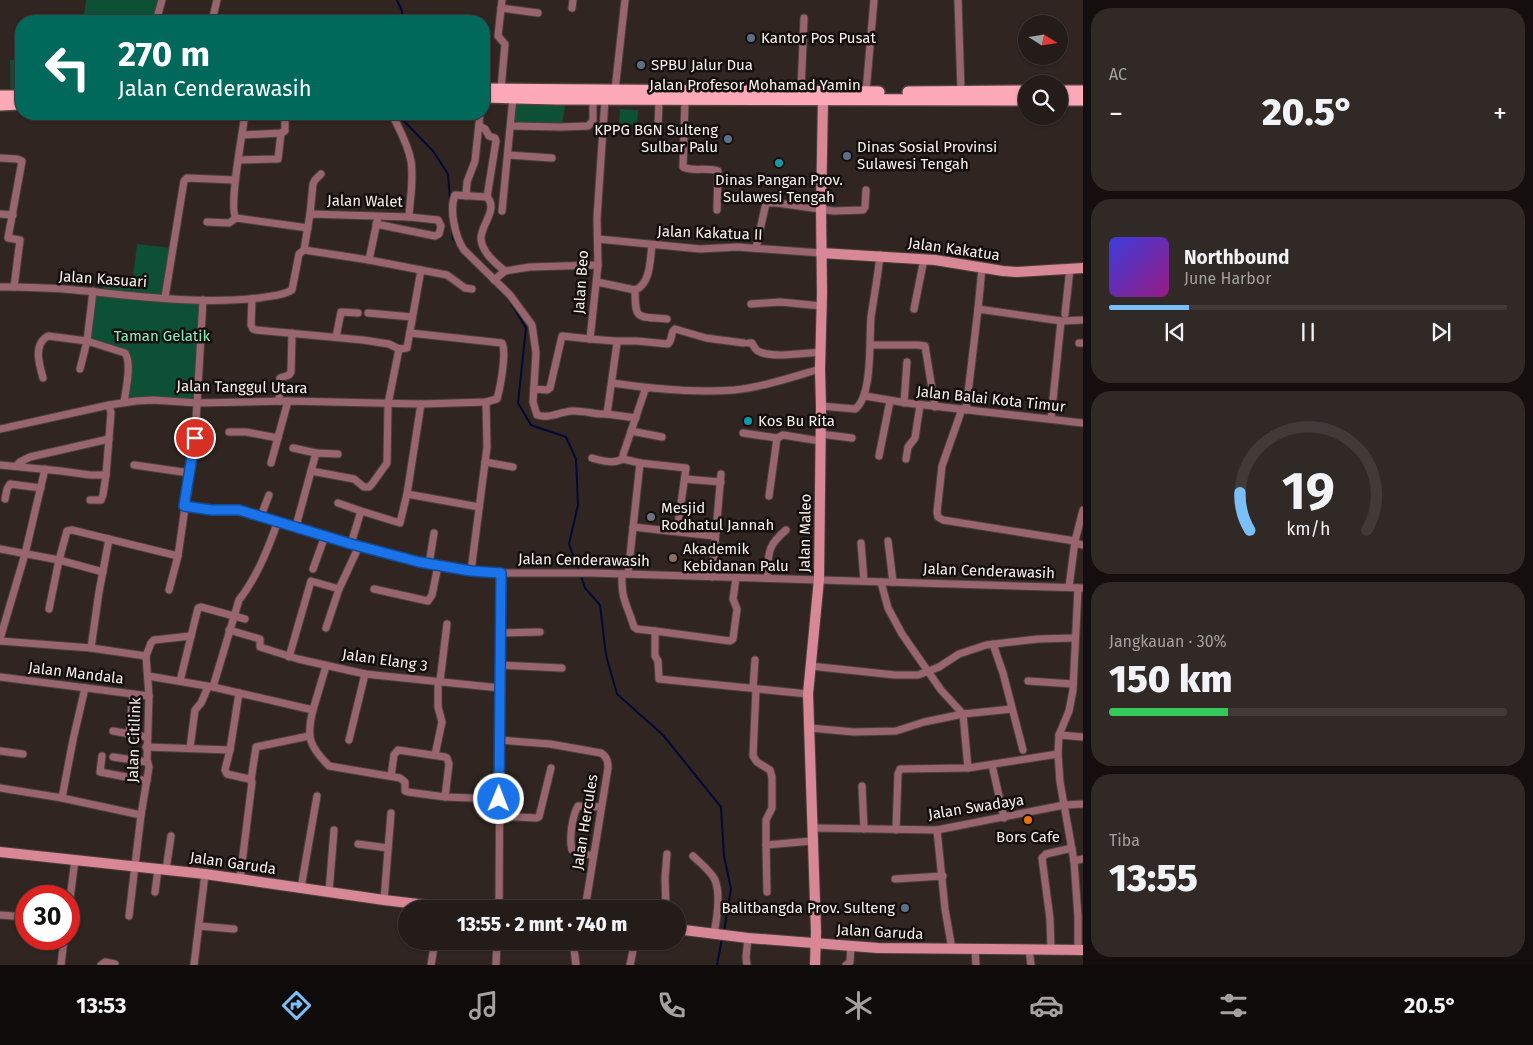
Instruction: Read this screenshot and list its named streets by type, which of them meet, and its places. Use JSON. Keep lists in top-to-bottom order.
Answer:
{
  "streets": {
    "main road": ["Jalan Profesor Mohamad Yamin"],
    "street": [
      "Jalan Walet",
      "Jalan Kakatua II",
      "Jalan Kakatua",
      "Jalan Kasuari",
      "Jalan Beo",
      "Jalan Tanggul Utara",
      "Jalan Balai Kota Timur",
      "Jalan Maleo",
      "Jalan Cenderawasih",
      "Jalan Elang 3",
      "Jalan Mandala",
      "Jalan Citilink",
      "Jalan Swadaya",
      "Jalan Hercules",
      "Jalan Garuda"
    ]
  },
  "crossings": [
    ["Jalan Profesor Mohamad Yamin", "Jalan Beo"],
    ["Jalan Profesor Mohamad Yamin", "Jalan Maleo"],
    ["Jalan Walet", "Jalan Kasuari"],
    ["Jalan Kakatua II", "Jalan Kakatua"],
    ["Jalan Kakatua II", "Jalan Beo"],
    ["Jalan Kakatua II", "Jalan Maleo"],
    ["Jalan Kakatua", "Jalan Maleo"],
    ["Jalan Maleo", "Jalan Cenderawasih"],
    ["Jalan Maleo", "Jalan Swadaya"],
    ["Jalan Maleo", "Jalan Garuda"],
    ["Jalan Mandala", "Jalan Citilink"],
    ["Jalan Citilink", "Jalan Garuda"]
  ],
  "parks": ["Taman Gelatik"],
  "places": [
    "Kantor Pos Pusat",
    "SPBU Jalur Dua",
    "KPPG BGN Sulteng Sulbar Palu",
    "Dinas Sosial Provinsi Sulawesi Tengah",
    "Dinas Pangan Prov. Sulawesi Tengah",
    "Kos Bu Rita",
    "Mesjid Rodhatul Jannah",
    "Akademik Kebidanan Palu",
    "Bors Cafe",
    "Balitbangda Prov. Sulteng"
  ],
  "north": "right",
  "page": {
    "tile": [
      "AC",
      ["Jangkauan · 30%", "150 km"],
      ["Tiba", "13:55"]
    ],
    "turn": ["270 m", "Jalan Cenderawasih"],
    "heat": ["−", "20.5°", "+"],
    "song": ["Northbound", "June Harbor"],
    "limit": "30",
    "trip": "13:55 · 2 mnt · 740 m",
    "tabs": ["13:53", "20.5°"],
    "gauge": ["19", "km/h"]
  }
}
